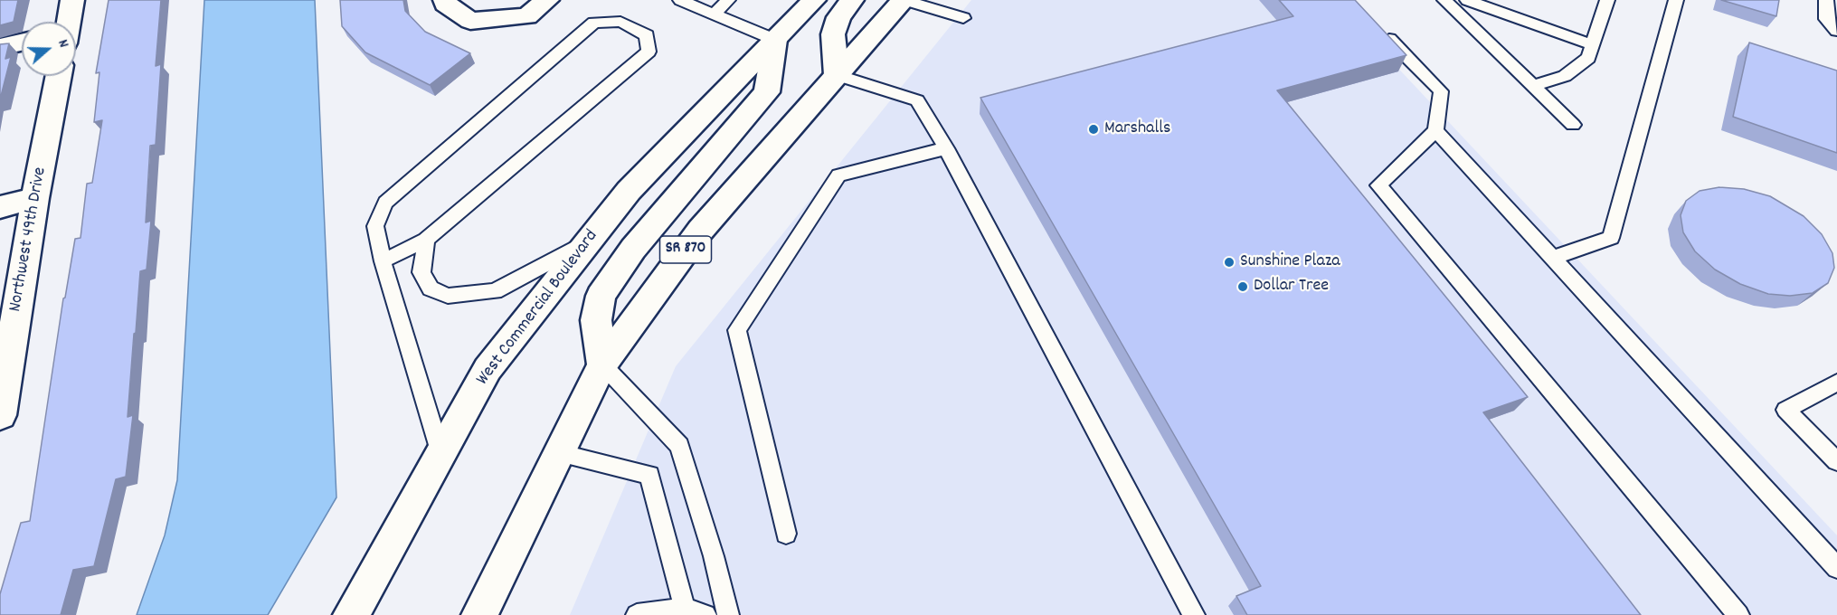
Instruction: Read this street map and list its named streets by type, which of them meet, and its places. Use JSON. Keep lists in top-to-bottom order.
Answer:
{
  "streets": {
    "main road": ["Northwest 49th Drive", "SR 870", "West Commercial Boulevard"]
  },
  "places": ["Marshalls", "Sunshine Plaza", "Dollar Tree"],
  "north": "right"
}
